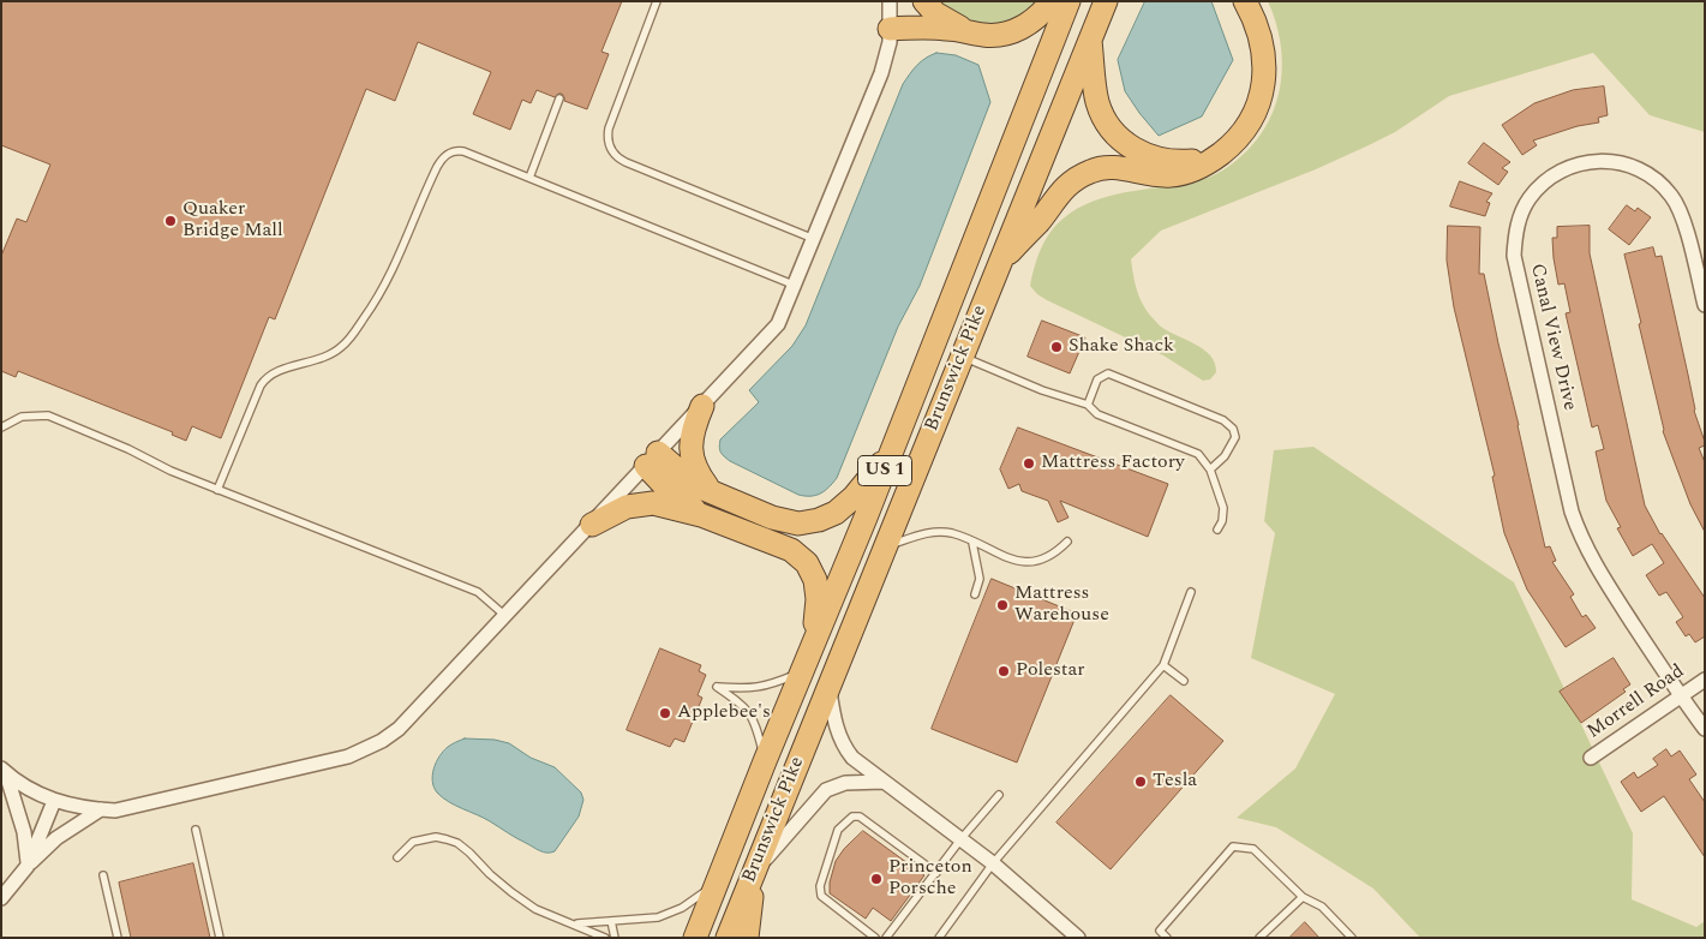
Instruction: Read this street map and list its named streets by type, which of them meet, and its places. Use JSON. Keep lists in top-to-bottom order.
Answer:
{
  "streets": {
    "highway": ["Brunswick Pike", "US 1"],
    "street": ["Canal View Drive", "Morrell Road"]
  },
  "crossings": [
    ["Canal View Drive", "Morrell Road"]
  ],
  "places": [
    "Quaker Bridge Mall",
    "Shake Shack",
    "Mattress Factory",
    "Mattress Warehouse",
    "Polestar",
    "Applebee's",
    "Tesla",
    "Princeton Porsche"
  ]
}
